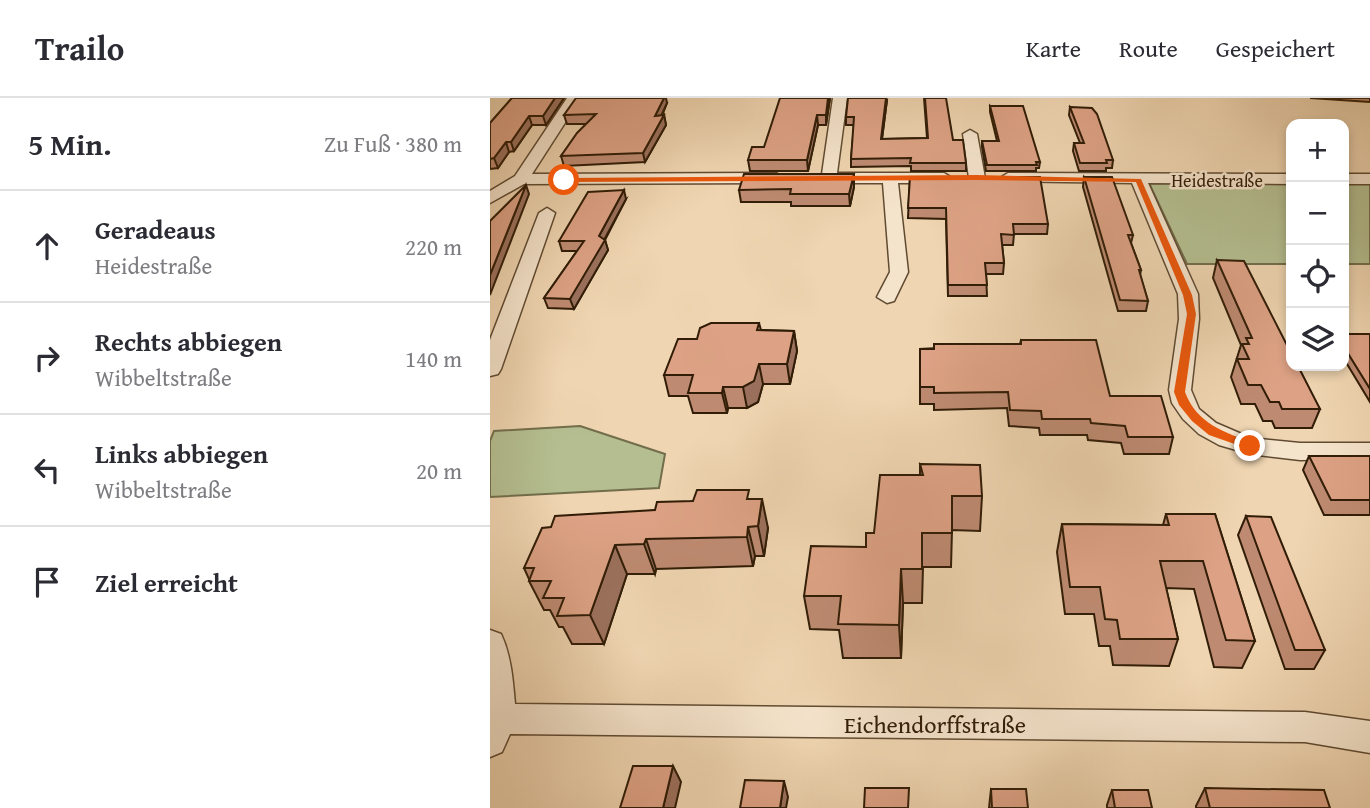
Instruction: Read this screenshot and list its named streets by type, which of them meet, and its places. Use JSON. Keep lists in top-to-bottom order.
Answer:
{
  "streets": {
    "street": ["Heidestraße", "Eichendorffstraße"]
  },
  "page": {
    "header": "Trailo",
    "nav": ["Karte", "Route", "Gespeichert"],
    "heading": ["5 Min.", "Zu Fuß · 380 m"],
    "map_buttons": ["+", "−"],
    "list": [
      ["Geradeaus", "Heidestraße", "220 m"],
      ["Rechts abbiegen", "Wibbeltstraße", "140 m"],
      ["Links abbiegen", "Wibbeltstraße", "20 m"],
      "Ziel erreicht"
    ]
  }
}
